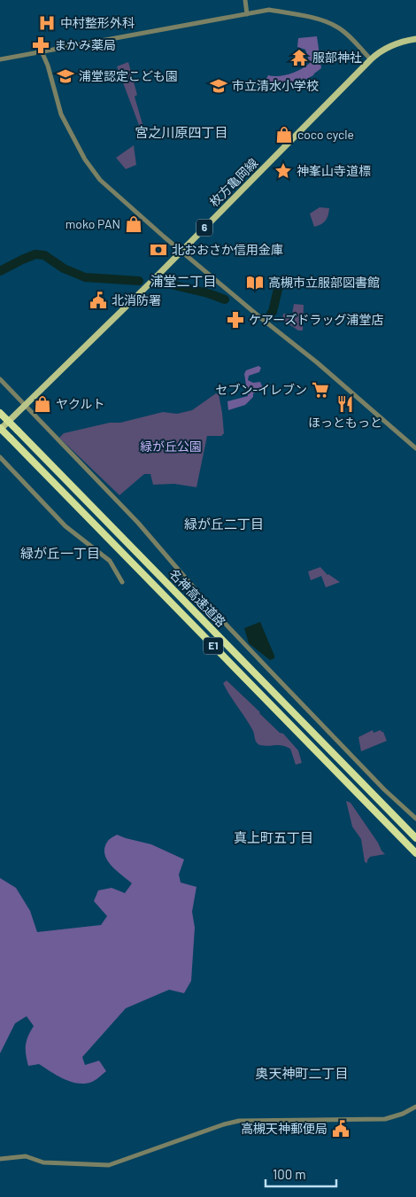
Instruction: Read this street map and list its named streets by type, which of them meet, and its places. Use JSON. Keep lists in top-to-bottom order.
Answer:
{
  "streets": {
    "highway": ["名神高速道路", "E1"],
    "main road": ["枚方亀岡線", "6"]
  },
  "crossings": [
    ["枚方亀岡線", "名神高速道路"]
  ],
  "districts": [
    "宮之川原四丁目",
    "浦堂二丁目",
    "緑が丘二丁目",
    "緑が丘一丁目",
    "真上町五丁目",
    "奥天神町二丁目"
  ],
  "parks": ["緑が丘公園"],
  "places": {
    "hospital": ["中村整形外科"],
    "pharmacy": ["まかみ薬局", "ケアーズドラッグ浦堂店"],
    "temple": ["服部神社"],
    "school or university": ["浦堂認定こども園", "市立清水小学校"],
    "shop": ["coco cycle", "moko PAN", "ヤクルト"],
    "place": ["神峯山寺道標"],
    "bank": ["北おおさか信用金庫"],
    "library": ["高槻市立服部図書館"],
    "public building": ["北消防署", "高槻天神郵便局"],
    "supermarket": ["セブン-イレブン"],
    "restaurant": ["ほっともっと"]
  },
  "scale_bar": "100 m"
}
